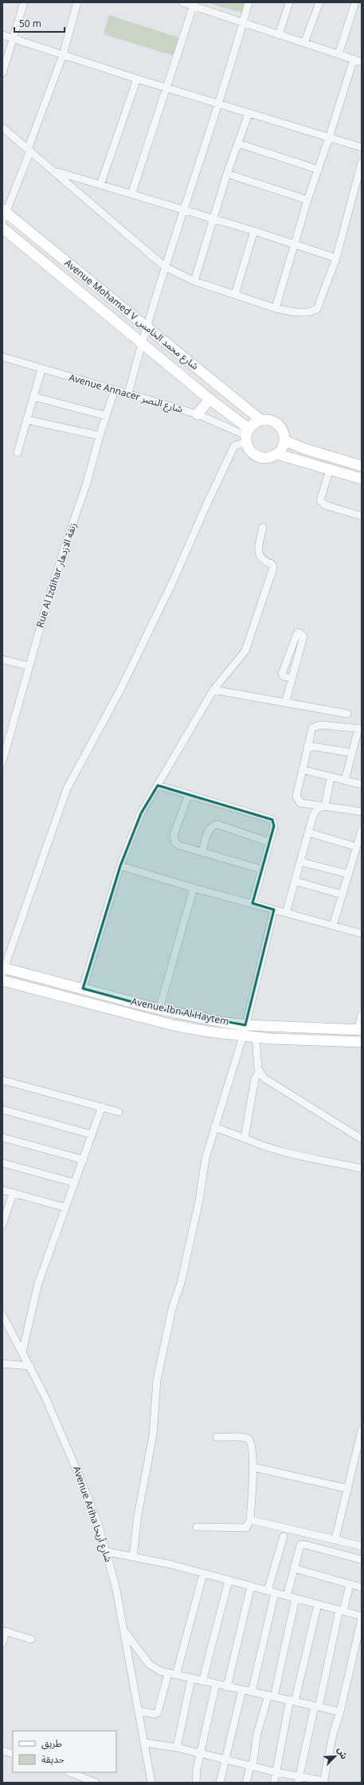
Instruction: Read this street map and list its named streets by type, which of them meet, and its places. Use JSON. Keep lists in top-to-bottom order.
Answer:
{
  "streets": {
    "street": [
      "Avenue Mohamed V شارع محمد الخامس",
      "Avenue Annacer شارع النصر",
      "Rue Al Izdihar زنقة الازدهار",
      "Avenue Ibn Al Haytem",
      "Avenue Ariha شارع أريحا"
    ]
  },
  "crossings": [
    ["Avenue Mohamed V شارع محمد الخامس", "Avenue Annacer شارع النصر"],
    ["Avenue Annacer شارع النصر", "Rue Al Izdihar زنقة الازدهار"]
  ],
  "legend": ["طريق", "حديقة"],
  "scale_bar": "50 m",
  "north": "top right"
}
